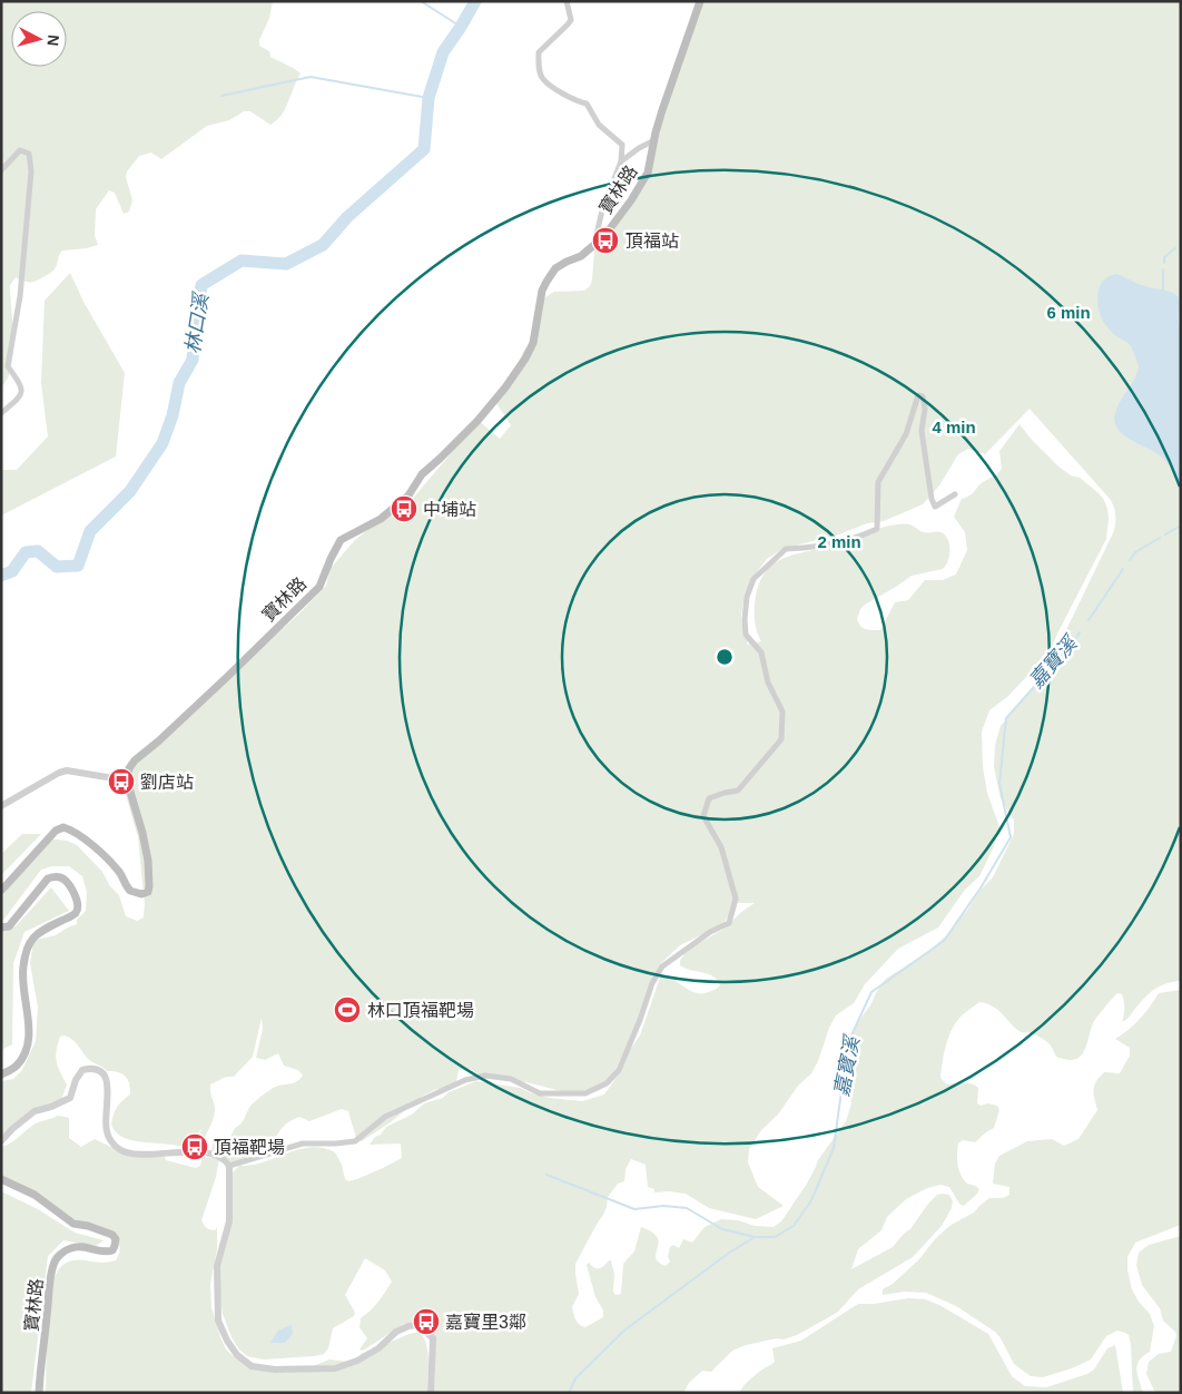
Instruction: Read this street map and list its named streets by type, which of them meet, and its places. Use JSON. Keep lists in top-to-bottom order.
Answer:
{
  "streets": {
    "main road": ["寶林路"]
  },
  "water": ["林口溪", "嘉寶溪"],
  "places": {
    "bus stop": [
      "頂福站",
      "中埔站",
      "劉店站",
      "頂福靶場",
      "嘉寶里3鄰"
    ],
    "sports": ["林口頂福靶場"]
  },
  "north": "right",
  "rings": ["6 min", "4 min", "2 min"]
}
